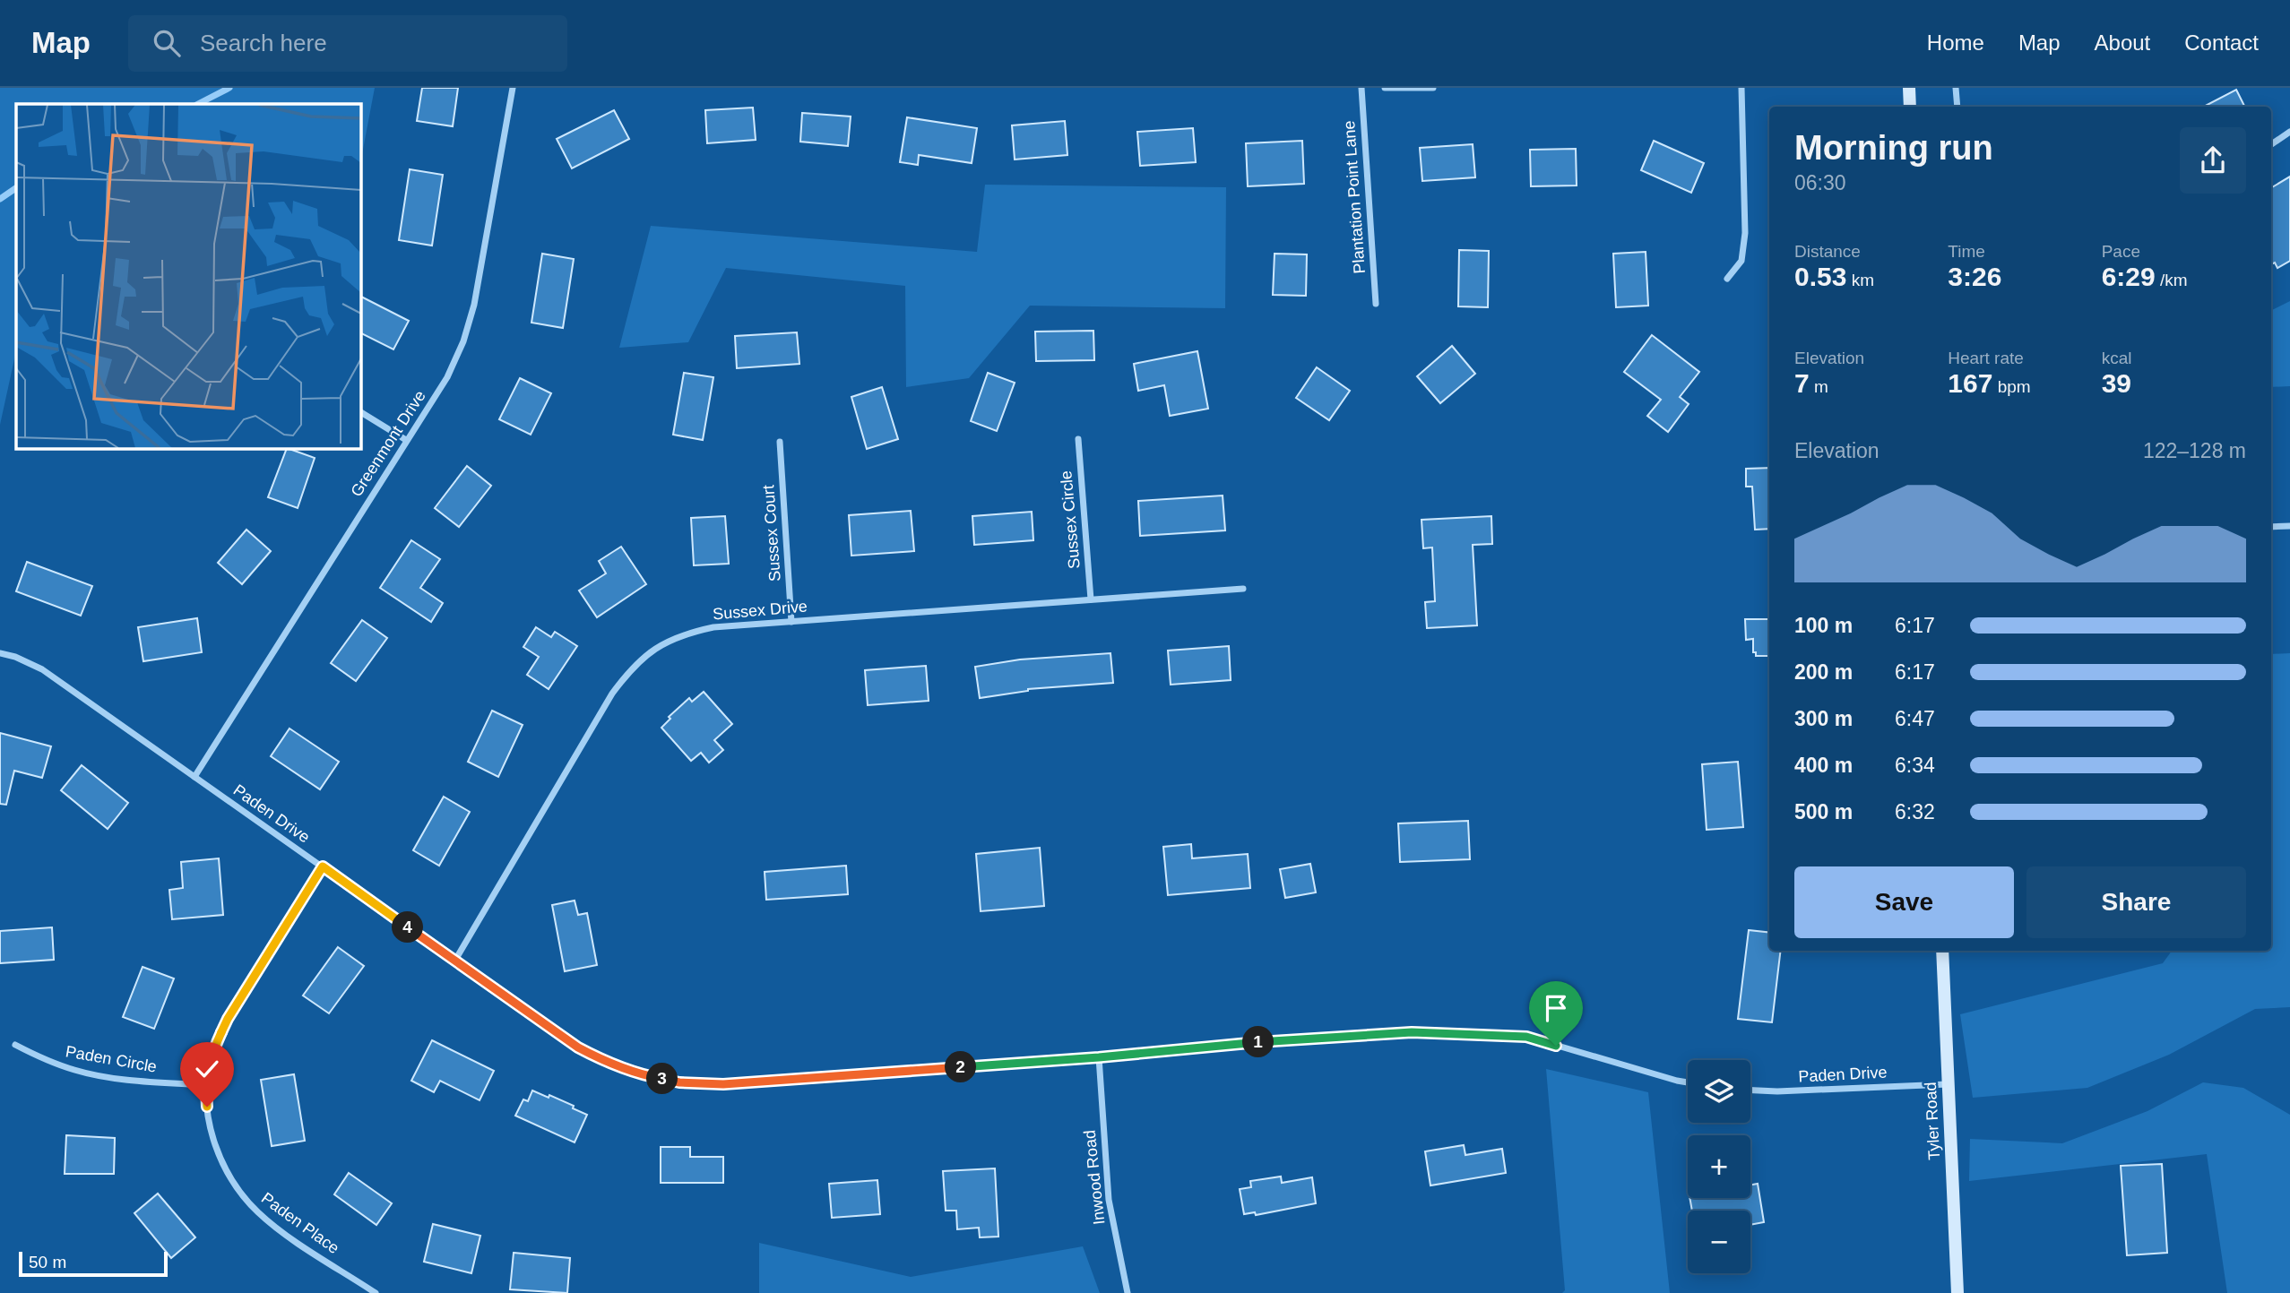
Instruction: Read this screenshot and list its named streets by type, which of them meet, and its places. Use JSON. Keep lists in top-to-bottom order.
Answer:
{
  "streets": {
    "street": [
      "Plantation Point Lane",
      "Greenmont Drive",
      "Sussex Circle",
      "Sussex Court",
      "Sussex Drive",
      "Paden Drive",
      "Paden Circle",
      "Tyler Road",
      "Inwood Road",
      "Paden Place"
    ]
  },
  "crossings": [
    ["Greenmont Drive", "Paden Drive"],
    ["Sussex Circle", "Sussex Drive"],
    ["Sussex Court", "Sussex Drive"],
    ["Sussex Drive", "Paden Drive"],
    ["Paden Drive", "Tyler Road"],
    ["Paden Drive", "Inwood Road"],
    ["Paden Drive", "Paden Place"],
    ["Paden Circle", "Paden Place"]
  ],
  "scale_bar": "50 m",
  "page": {
    "header": "Map",
    "search": "Search here",
    "nav": [
      "Home",
      "Map",
      "About",
      "Contact"
    ],
    "heading": ["Morning run", "06:30"],
    "stats": [
      ["Distance", "0.53 km"],
      ["Time", "3:26"],
      ["Pace", "6:29 /km"],
      ["Elevation", "7 m"],
      ["Heart rate", "167 bpm"],
      ["kcal", "39"]
    ],
    "chart": ["Elevation", "122–128 m"],
    "list": [
      {
        "name": "100 m",
        "note": "6:17"
      },
      {
        "name": "200 m",
        "note": "6:17"
      },
      {
        "name": "300 m",
        "note": "6:47"
      },
      {
        "name": "400 m",
        "note": "6:34"
      },
      {
        "name": "500 m",
        "note": "6:32"
      }
    ],
    "buttons": ["Save", "Share"],
    "pins": [
      "4",
      "1",
      "2",
      "3"
    ],
    "map_buttons": ["+", "−"],
    "scale": "50 m"
  }
}
